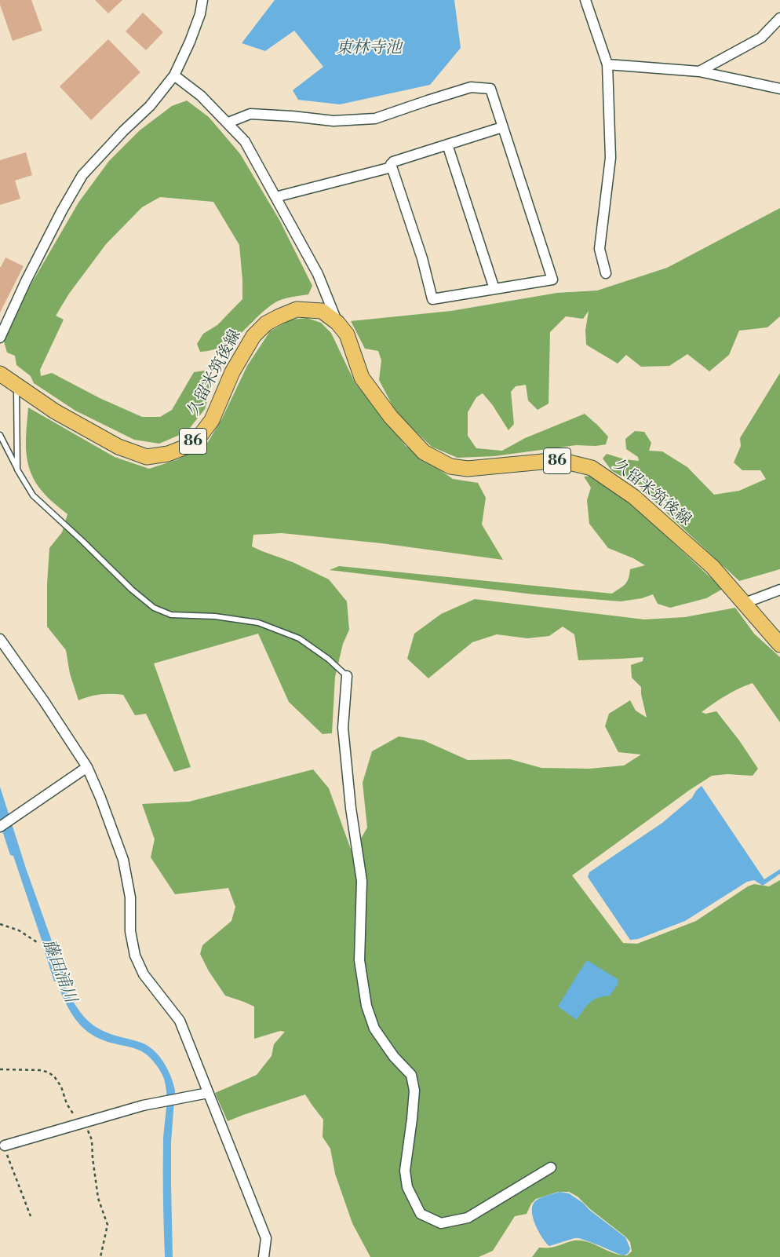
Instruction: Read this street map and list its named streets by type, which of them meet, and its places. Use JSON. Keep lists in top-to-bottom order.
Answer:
{
  "streets": {
    "main road": ["久留米筑後線", "86"]
  },
  "water": ["東林寺池", "藤田浦川"]
}
